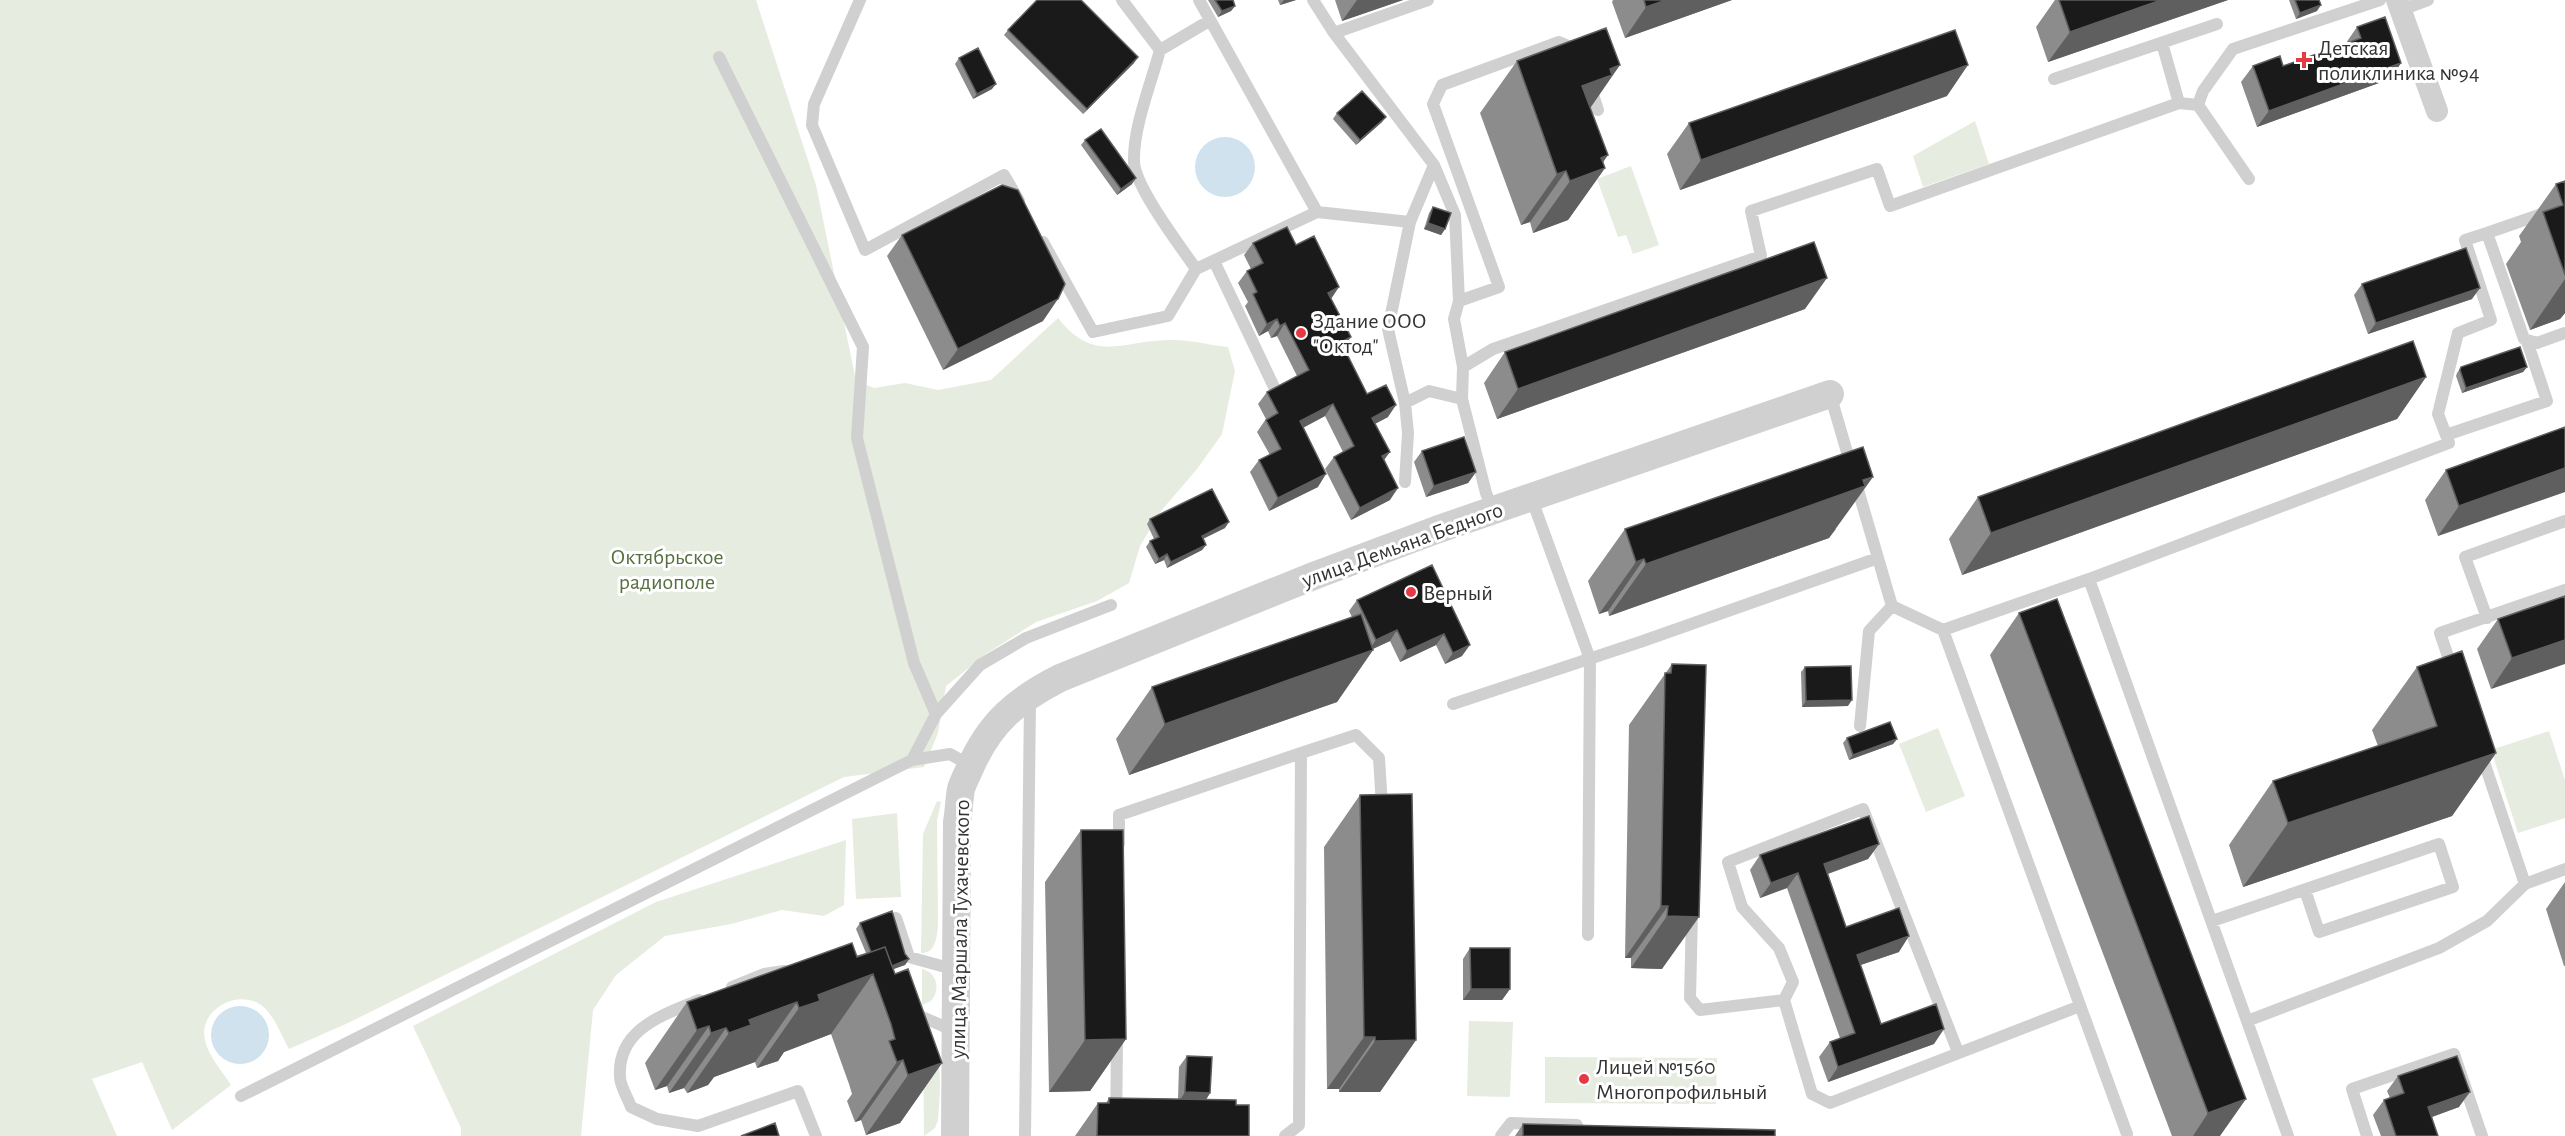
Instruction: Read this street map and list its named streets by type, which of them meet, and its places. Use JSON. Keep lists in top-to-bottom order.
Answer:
{
  "streets": {
    "street": ["улица Демьяна Бедного", "улица Маршала Тухачевского"]
  },
  "crossings": [
    ["улица Демьяна Бедного", "улица Маршала Тухачевского"]
  ],
  "parks": ["Октябрьское радиополе"],
  "places": {
    "health": ["Детская поликлиника №94"],
    "other": ["Здание ООО \"Октод\"", "Верный", "Лицей №1560 Многопрофильный"]
  }
}
